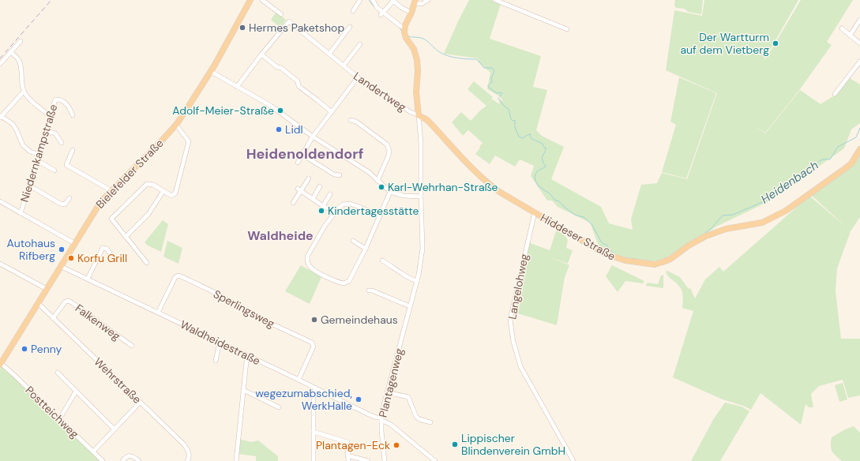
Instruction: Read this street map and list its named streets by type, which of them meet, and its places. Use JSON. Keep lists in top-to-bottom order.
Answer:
{
  "streets": {
    "main road": ["Bielefelder Straße", "Hiddeser Straße"],
    "street": [
      "Landertweg",
      "Niedernkampstraße",
      "Langelohweg",
      "Sperlingsweg",
      "Falkenweg",
      "Waldheidestraße",
      "Wehrstraße",
      "Plantagenweg",
      "Postteichweg"
    ]
  },
  "crossings": [
    ["Landertweg", "Hiddeser Straße"],
    ["Landertweg", "Plantagenweg"],
    ["Bielefelder Straße", "Waldheidestraße"],
    ["Bielefelder Straße", "Wehrstraße"],
    ["Bielefelder Straße", "Postteichweg"],
    ["Hiddeser Straße", "Langelohweg"],
    ["Hiddeser Straße", "Plantagenweg"],
    ["Sperlingsweg", "Waldheidestraße"],
    ["Falkenweg", "Wehrstraße"],
    ["Waldheidestraße", "Plantagenweg"]
  ],
  "districts": ["Heidenoldendorf", "Waldheide"],
  "water": ["Heidenbach"],
  "places": [
    "Hermes Paketshop",
    "Der Wartturm auf dem Vietberg",
    "Adolf-Meier-Straße",
    "Lidl",
    "Karl-Wehrhan-Straße",
    "Kindertagesstätte",
    "Autohaus Rifberg",
    "Korfu Grill",
    "Gemeindehaus",
    "Penny",
    "wegezumabschied, WerkHalle",
    "Lippischer Blindenverein GmbH",
    "Plantagen-Eck"
  ]
}
